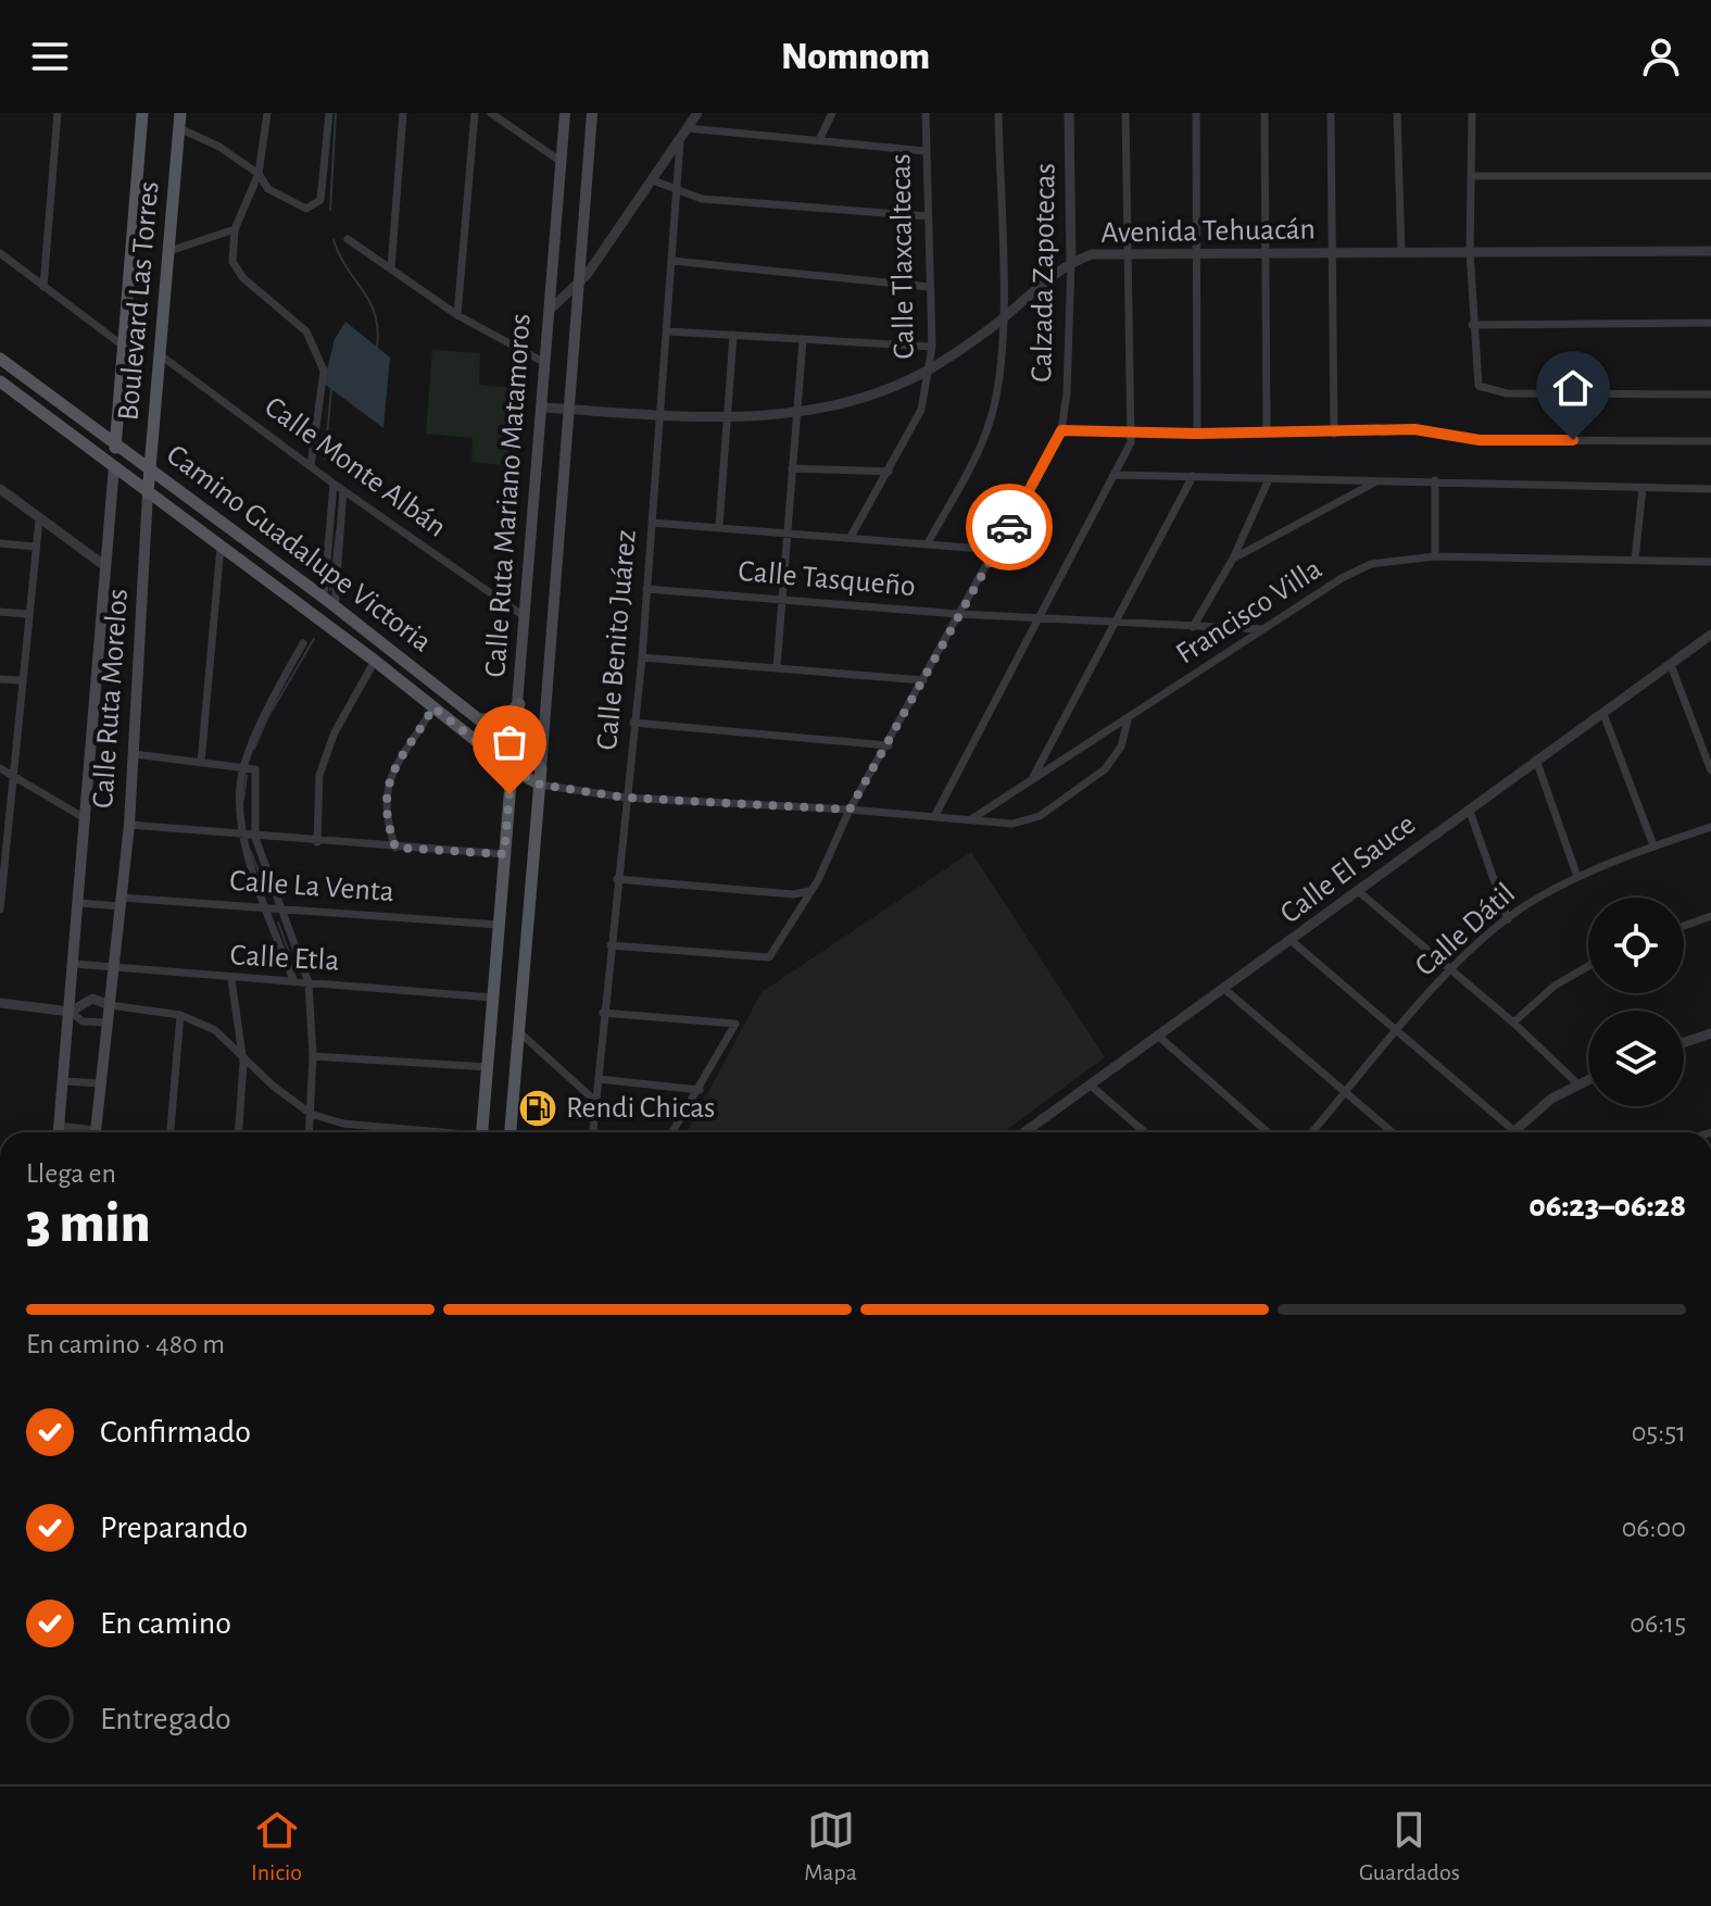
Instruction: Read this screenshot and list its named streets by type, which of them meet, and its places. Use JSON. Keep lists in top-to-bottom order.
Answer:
{
  "streets": {
    "main road": [
      "Boulevard Las Torres",
      "Calle Ruta Mariano Matamoros",
      "Camino Guadalupe Victoria",
      "Calle Ruta Morelos"
    ],
    "street": [
      "Avenida Tehuacán",
      "Calle Tlaxcaltecas",
      "Calzada Zapotecas",
      "Calle Monte Albán",
      "Calle Tasqueño",
      "Francisco Villa",
      "Calle Benito Juárez",
      "Calle El Sauce",
      "Calle La Venta",
      "Calle Dátil",
      "Calle Etla"
    ]
  },
  "crossings": [
    ["Avenida Tehuacán", "Calle Tlaxcaltecas"],
    ["Avenida Tehuacán", "Calzada Zapotecas"],
    ["Avenida Tehuacán", "Calle Ruta Mariano Matamoros"],
    ["Avenida Tehuacán", "Calle Benito Juárez"],
    ["Calzada Zapotecas", "Camino Guadalupe Victoria"],
    ["Calzada Zapotecas", "Calle Tasqueño"],
    ["Calzada Zapotecas", "Calle Benito Juárez"],
    ["Boulevard Las Torres", "Calle Monte Albán"],
    ["Boulevard Las Torres", "Camino Guadalupe Victoria"],
    ["Boulevard Las Torres", "Calle Ruta Morelos"],
    ["Calle Monte Albán", "Calle Ruta Mariano Matamoros"],
    ["Calle Ruta Mariano Matamoros", "Camino Guadalupe Victoria"],
    ["Calle Ruta Mariano Matamoros", "Calle La Venta"],
    ["Calle Ruta Mariano Matamoros", "Calle Etla"],
    ["Camino Guadalupe Victoria", "Calle Benito Juárez"],
    ["Camino Guadalupe Victoria", "Calle Ruta Morelos"],
    ["Calle Tasqueño", "Francisco Villa"],
    ["Calle Tasqueño", "Calle Benito Juárez"],
    ["Calle Ruta Morelos", "Calle La Venta"],
    ["Calle Ruta Morelos", "Calle Etla"]
  ],
  "places": {
    "fuel station": ["Rendi Chicas"]
  },
  "page": {
    "header": "Nomnom",
    "heading": ["3 min", "Llega en", "06:23–06:28"],
    "bar": "En camino · 480 m",
    "list": [
      ["Confirmado", "05:51"],
      ["Preparando", "06:00"],
      ["En camino", "06:15"],
      "Entregado"
    ],
    "tabs": ["Inicio", "Mapa", "Guardados"]
  }
}
